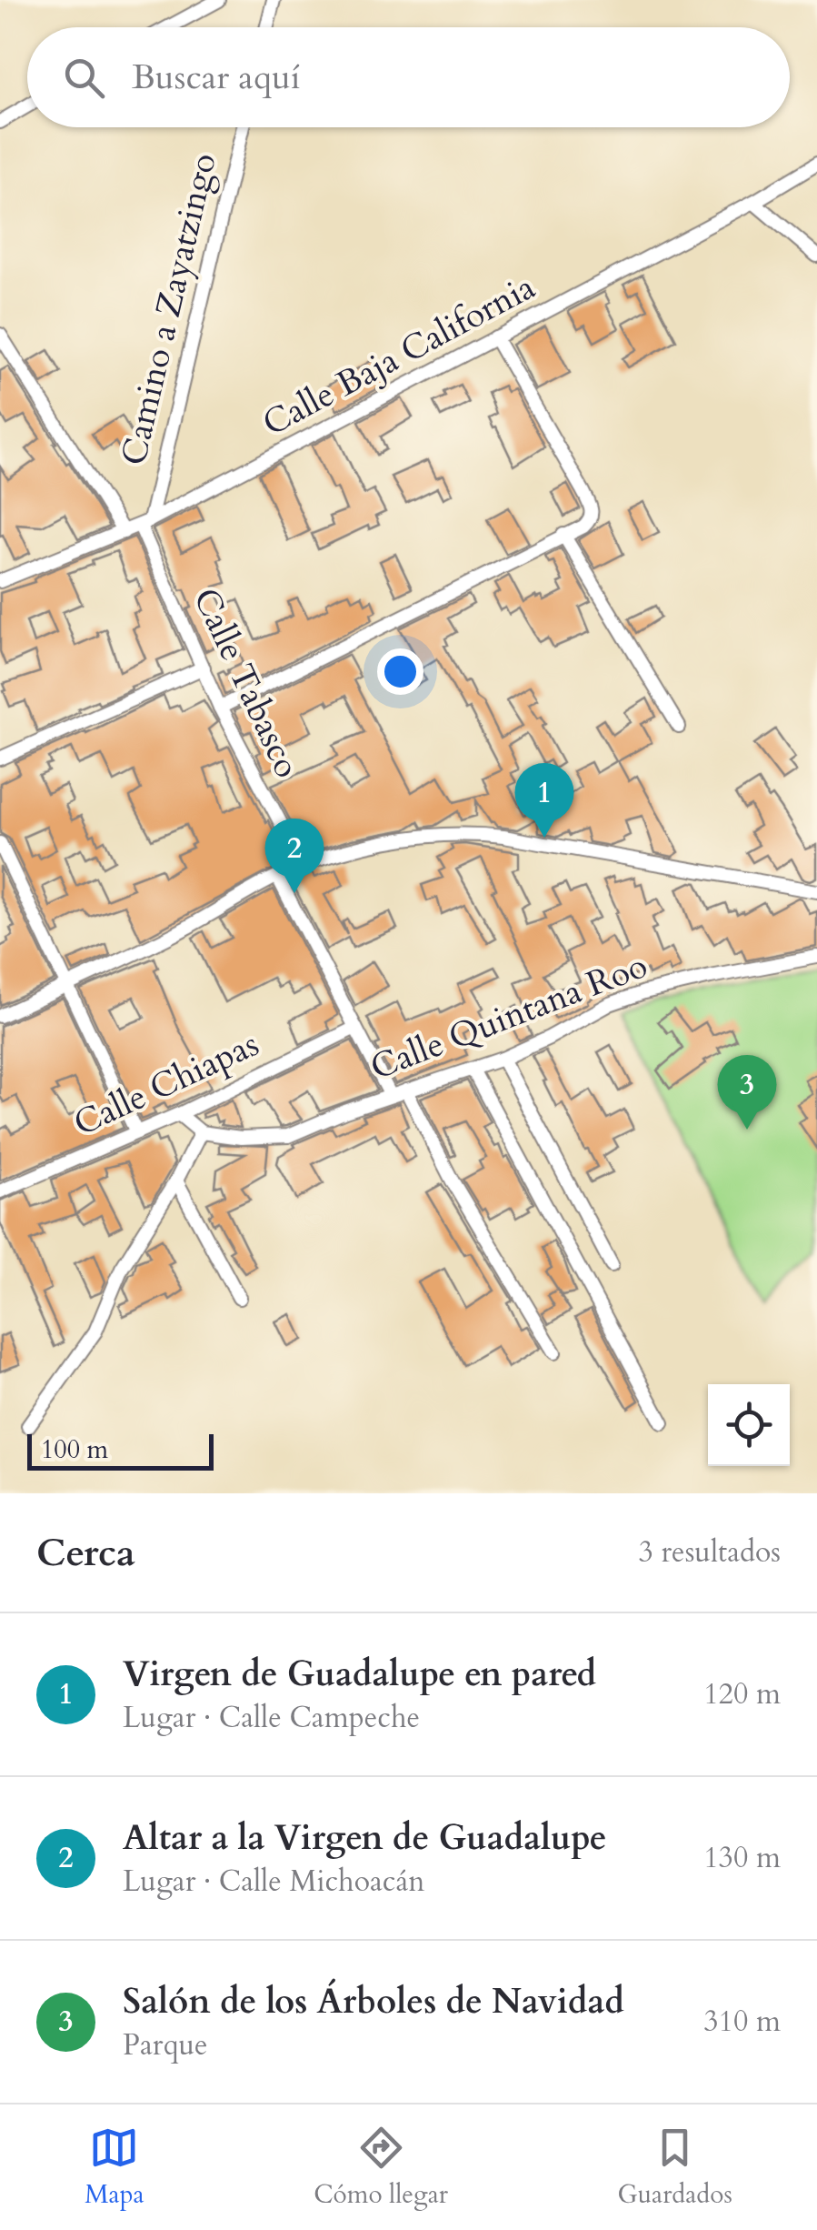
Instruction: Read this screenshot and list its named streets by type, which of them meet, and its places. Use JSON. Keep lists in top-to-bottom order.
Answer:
{
  "streets": {
    "street": [
      "Camino a Zayatzingo",
      "Calle Baja California",
      "Calle Tabasco",
      "Calle Quintana Roo",
      "Calle Chiapas"
    ]
  },
  "crossings": [
    ["Camino a Zayatzingo", "Calle Baja California"],
    ["Camino a Zayatzingo", "Calle Tabasco"],
    ["Calle Baja California", "Calle Tabasco"]
  ],
  "scale_bar": "100 m",
  "page": {
    "search": "Buscar aquí",
    "pins": ["1", "2", "3"],
    "scale": "100 m",
    "heading": ["Cerca", "3 resultados"],
    "list": [
      {
        "mark": "1",
        "name": "Virgen de Guadalupe en pared",
        "note": "Lugar · Calle Campeche",
        "value": "120 m"
      },
      {
        "mark": "2",
        "name": "Altar a la Virgen de Guadalupe",
        "note": "Lugar · Calle Michoacán",
        "value": "130 m"
      },
      {
        "mark": "3",
        "name": "Salón de los Árboles de Navidad",
        "note": "Parque",
        "value": "310 m"
      }
    ],
    "nav": ["Mapa", "Cómo llegar", "Guardados"]
  }
}
